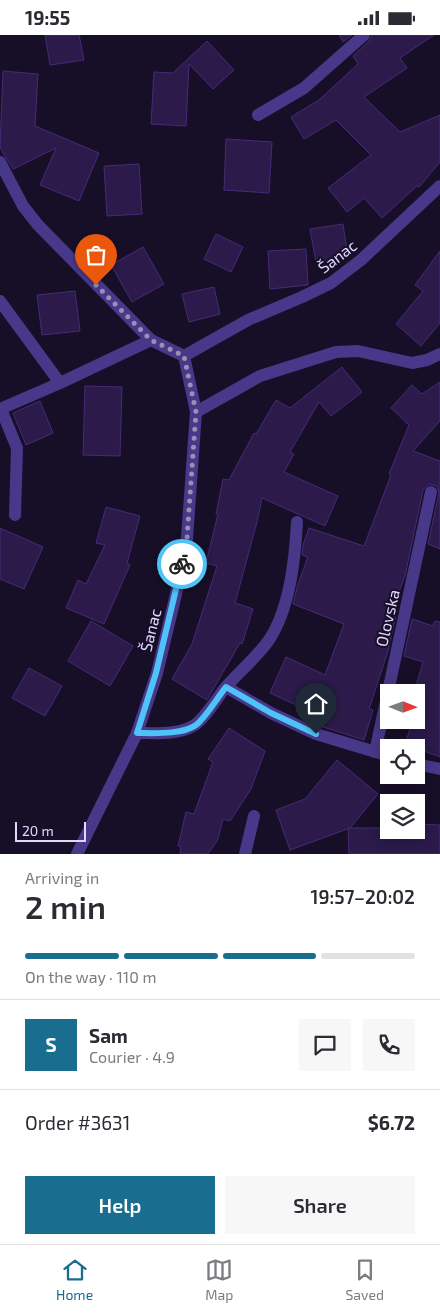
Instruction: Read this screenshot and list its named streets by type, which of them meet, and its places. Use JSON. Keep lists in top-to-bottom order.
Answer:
{
  "streets": {
    "street": ["Šanac", "Olovska"]
  },
  "scale_bar": "20 m",
  "north": "right",
  "page": {
    "status": "19:55",
    "scale": "20 m",
    "heading": ["2 min", "Arriving in", "19:57–20:02"],
    "panel": [
      "Sam",
      "Courier · 4.9",
      "Order #3631",
      "$6.72"
    ],
    "bar": "On the way · 110 m",
    "round": "S",
    "buttons": ["Help", "Share"],
    "tabs": ["Home", "Map", "Saved"]
  }
}
